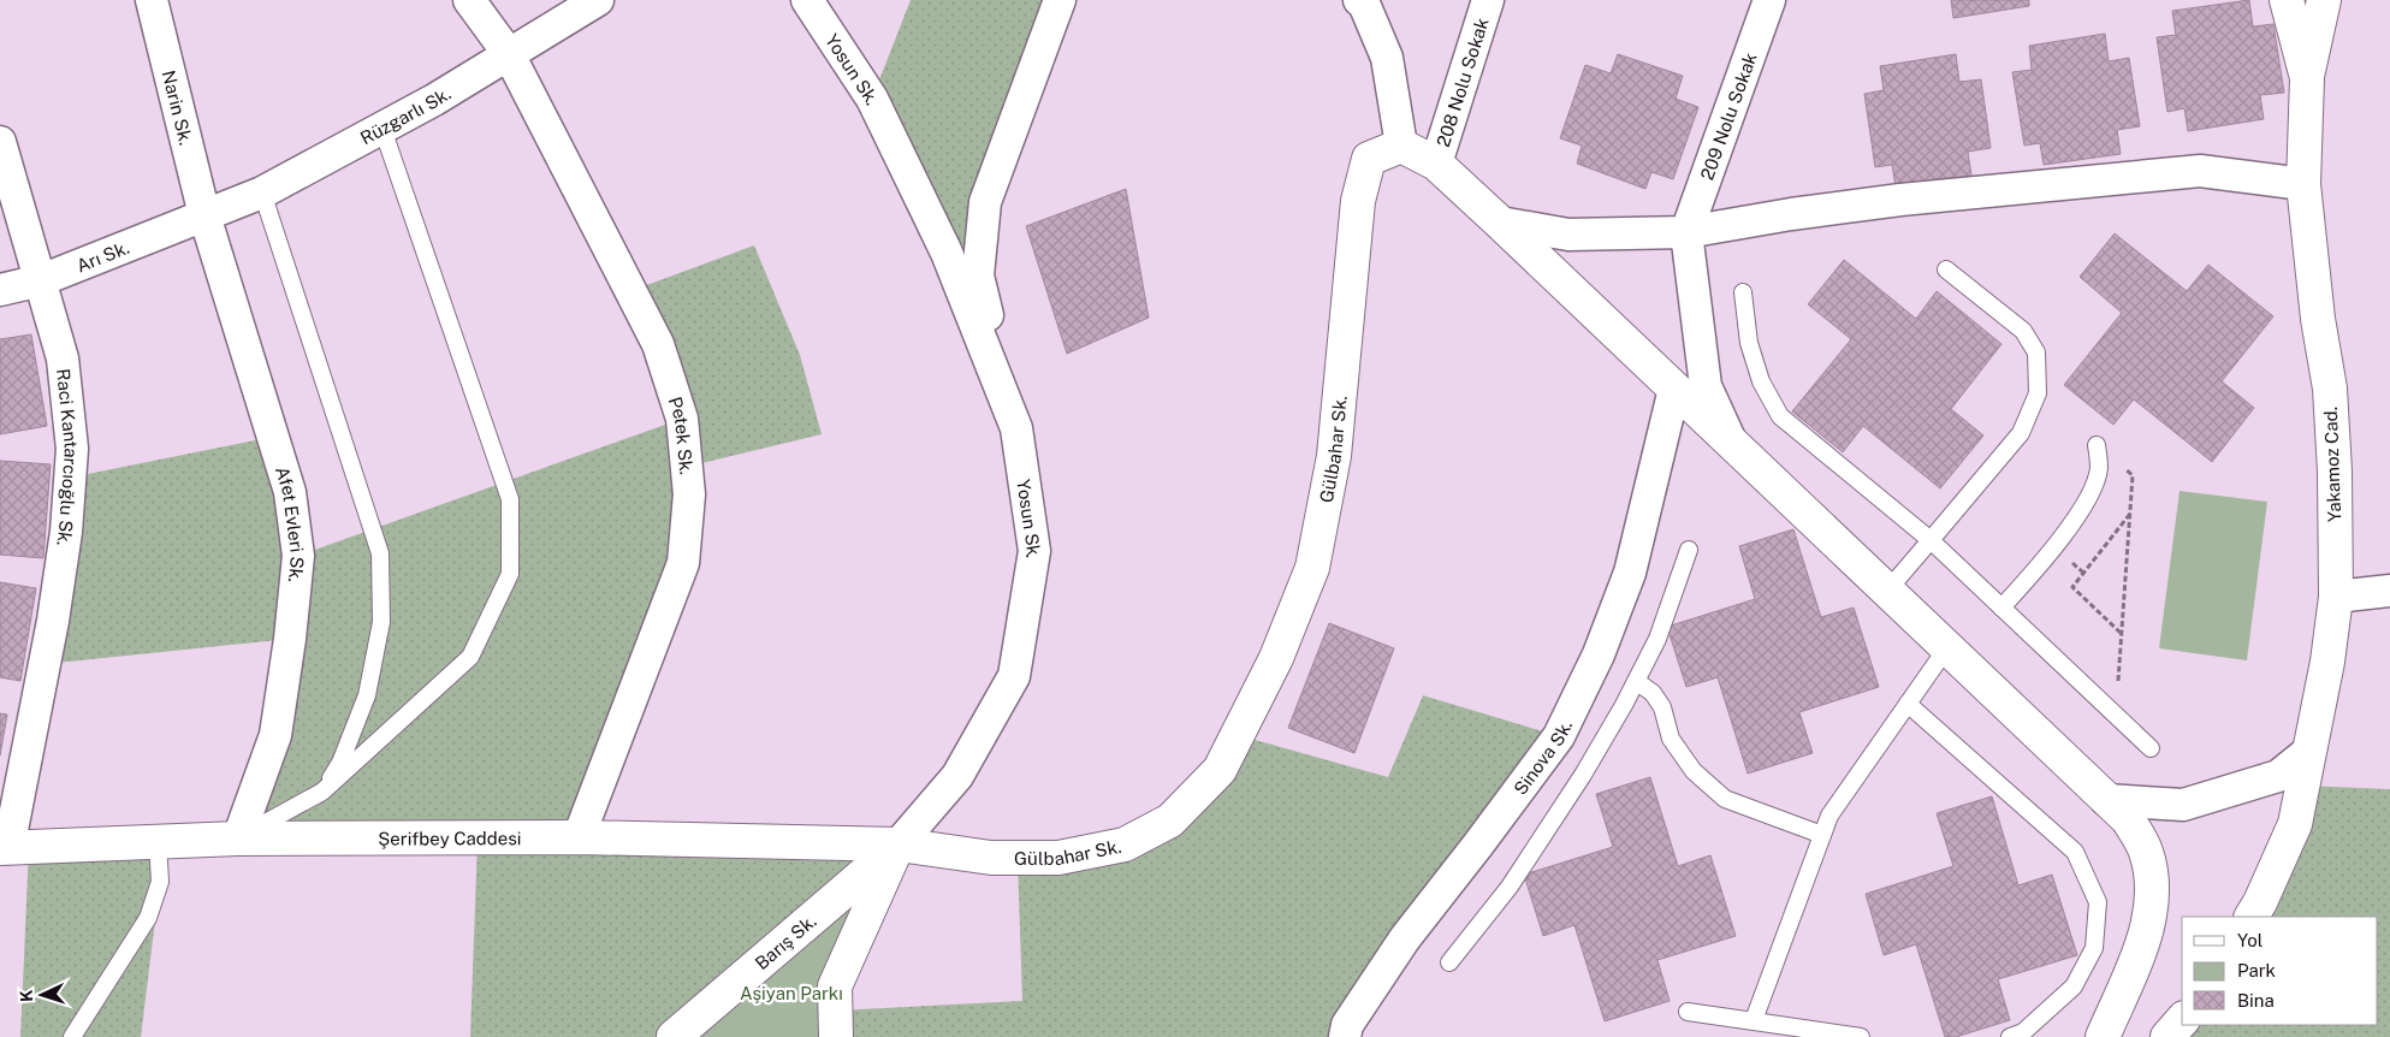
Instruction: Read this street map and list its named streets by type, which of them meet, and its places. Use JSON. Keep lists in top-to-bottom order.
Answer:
{
  "streets": {
    "street": [
      "Yosun Sk.",
      "208 Nolu Sokak",
      "Narin Sk.",
      "Rüzgarlı Sk.",
      "209 Nolu Sokak",
      "Arı Sk.",
      "Petek Sk.",
      "Gülbahar Sk.",
      "Raci Kantarcıoğlu Sk.",
      "Yakamoz Cad.",
      "Afet Evleri Sk.",
      "Sinova Sk.",
      "Şerifbey Caddesi",
      "Barış Sk."
    ]
  },
  "crossings": [
    ["Yosun Sk.", "Gülbahar Sk."],
    ["Yosun Sk.", "Şerifbey Caddesi"],
    ["Yosun Sk.", "Barış Sk."],
    ["Narin Sk.", "Rüzgarlı Sk."],
    ["Narin Sk.", "Arı Sk."],
    ["Narin Sk.", "Afet Evleri Sk."],
    ["Rüzgarlı Sk.", "Arı Sk."],
    ["Rüzgarlı Sk.", "Petek Sk."],
    ["Rüzgarlı Sk.", "Afet Evleri Sk."],
    ["Arı Sk.", "Raci Kantarcıoğlu Sk."],
    ["Arı Sk.", "Afet Evleri Sk."],
    ["Petek Sk.", "Şerifbey Caddesi"],
    ["Gülbahar Sk.", "Şerifbey Caddesi"],
    ["Gülbahar Sk.", "Barış Sk."],
    ["Raci Kantarcıoğlu Sk.", "Şerifbey Caddesi"],
    ["Afet Evleri Sk.", "Şerifbey Caddesi"],
    ["Şerifbey Caddesi", "Barış Sk."]
  ],
  "parks": ["Aşiyan Parkı"],
  "legend": ["Yol", "Park", "Bina"],
  "north": "left"
}
